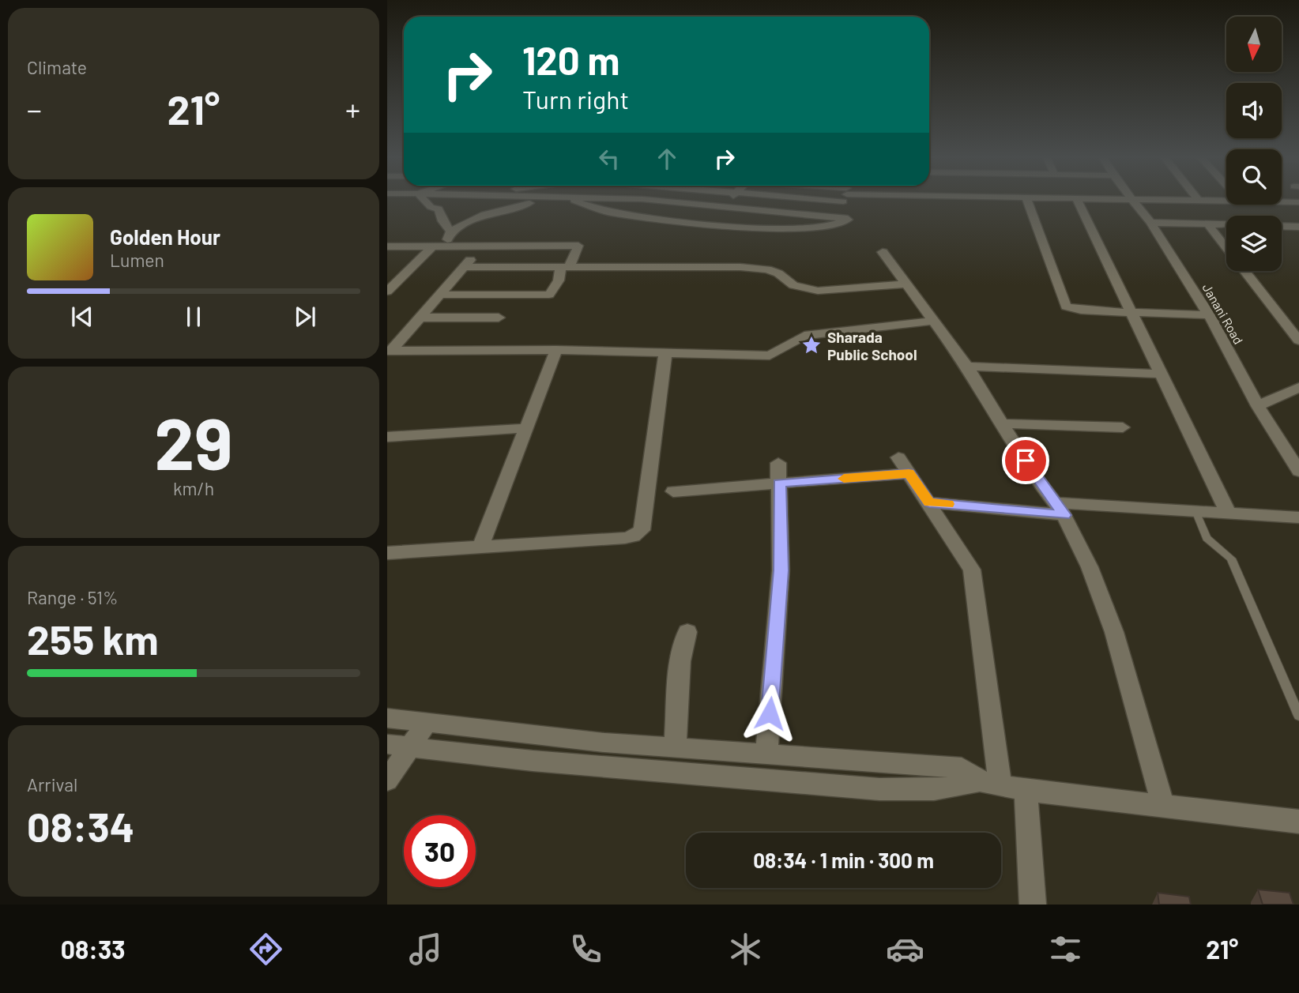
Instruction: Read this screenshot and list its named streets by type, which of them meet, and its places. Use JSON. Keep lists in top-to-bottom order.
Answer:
{
  "streets": {
    "street": ["Janani Road"]
  },
  "places": {
    "place": ["Sharada Public School"]
  },
  "north": "bottom",
  "page": {
    "tile": [
      "Climate",
      ["29", "km/h"],
      ["Range · 51%", "255 km"],
      ["Arrival", "08:34"]
    ],
    "turn": ["120 m", "Turn right"],
    "heat": ["−", "21°", "+"],
    "song": ["Golden Hour", "Lumen"],
    "limit": "30",
    "trip": "08:34 · 1 min · 300 m",
    "tabs": ["08:33", "21°"]
  }
}
